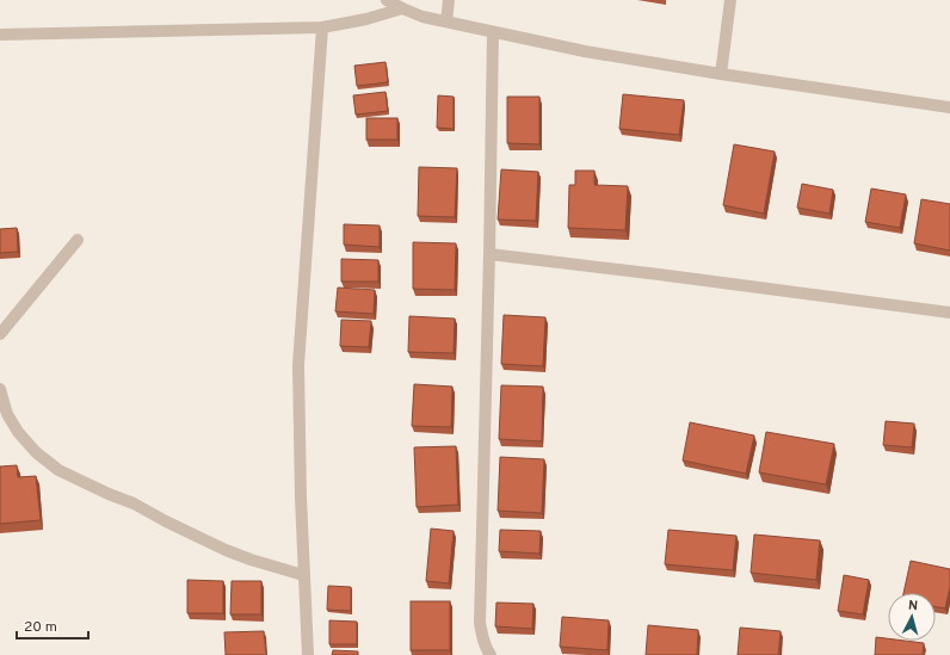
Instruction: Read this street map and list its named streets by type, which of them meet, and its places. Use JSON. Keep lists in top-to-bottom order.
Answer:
{
  "scale_bar": "20 m",
  "north": "top"
}
